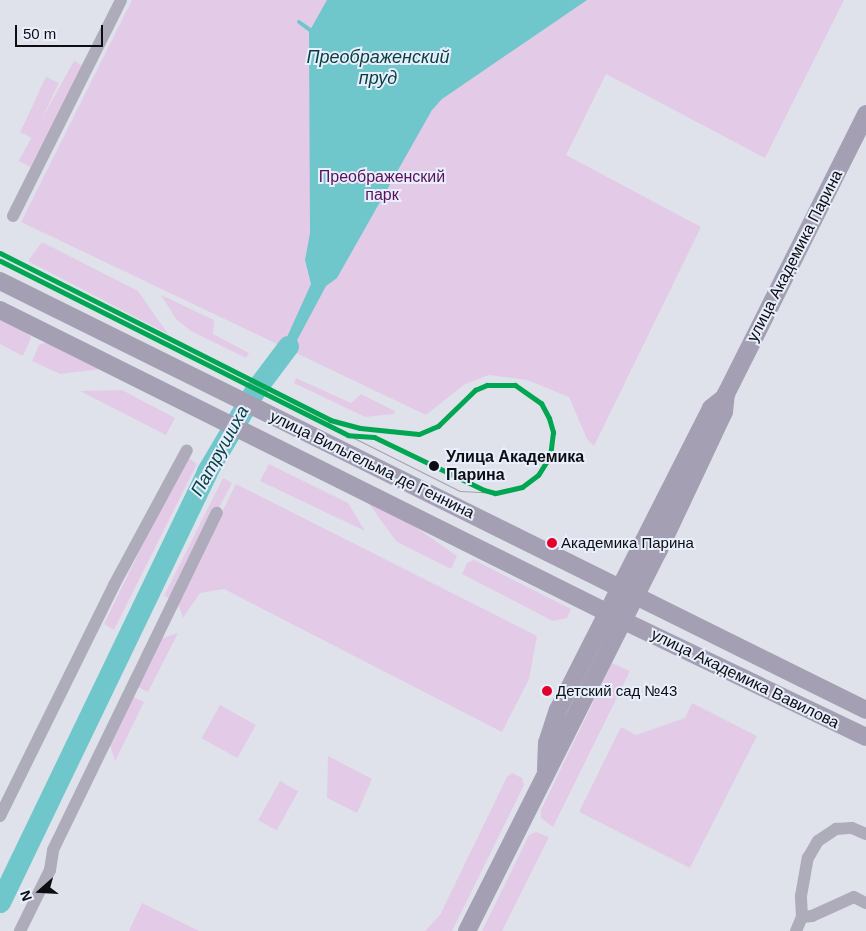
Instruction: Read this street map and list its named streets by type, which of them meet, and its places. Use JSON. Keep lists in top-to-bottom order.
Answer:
{
  "streets": {
    "street": ["улица Академика Парина", "улица Вильгельма де Геннина", "улица Академика Вавилова"]
  },
  "crossings": [
    ["улица Академика Парина", "улица Вильгельма де Геннина"],
    ["улица Академика Парина", "улица Академика Вавилова"],
    ["улица Вильгельма де Геннина", "улица Академика Вавилова"]
  ],
  "water": ["Преображенский пруд", "Патрушиха"],
  "parks": ["Преображенский парк"],
  "places": ["Улица Академика Парина", "Академика Парина", "Детский сад №43"],
  "scale_bar": "50 m",
  "north": "left"
}
